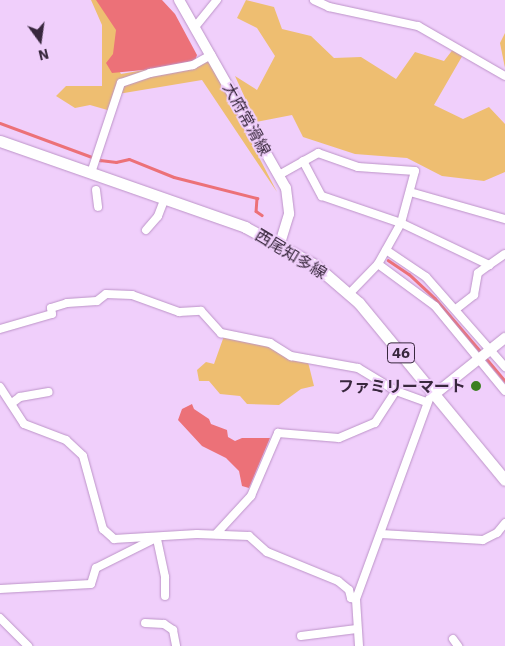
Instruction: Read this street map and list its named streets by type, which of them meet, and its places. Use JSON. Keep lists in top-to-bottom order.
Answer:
{
  "streets": {
    "main road": ["大府常滑線", "西尾知多線", "46"]
  },
  "crossings": [
    ["大府常滑線", "西尾知多線"]
  ],
  "places": ["ファミリーマート"],
  "north": "bottom"
}
